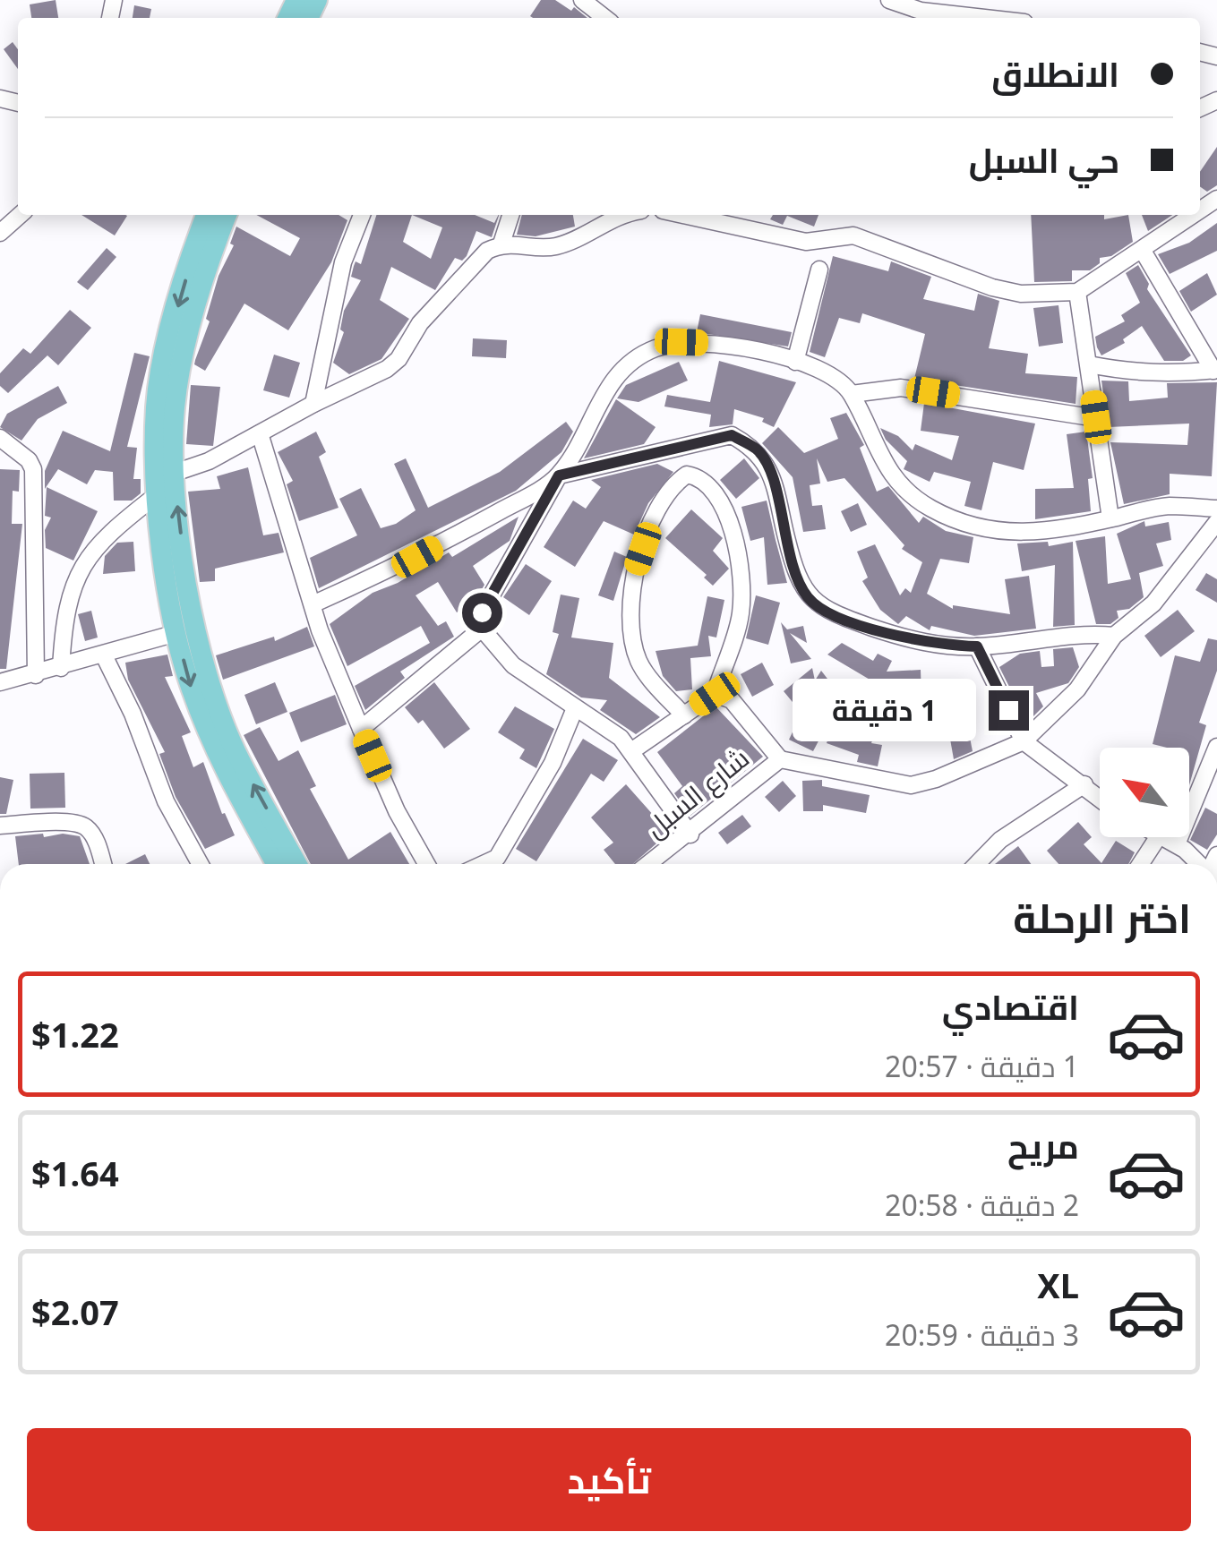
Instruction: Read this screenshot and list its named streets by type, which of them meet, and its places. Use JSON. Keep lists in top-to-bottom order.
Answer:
{
  "streets": {
    "street": ["شارع السبل"]
  },
  "north": "top left",
  "page": {
    "banner": ["الانطلاق", "حي السبل"],
    "bubble": "1 دقيقة",
    "heading": "اختر الرحلة",
    "list": [
      {
        "name": "اقتصادي",
        "note": "1 دقيقة · 20:57",
        "value": "$1.22"
      },
      {
        "name": "مريح",
        "note": "2 دقيقة · 20:58",
        "value": "$1.64"
      },
      {
        "name": "XL",
        "note": "3 دقيقة · 20:59",
        "value": "$2.07"
      }
    ],
    "buttons": "تأكيد"
  }
}
